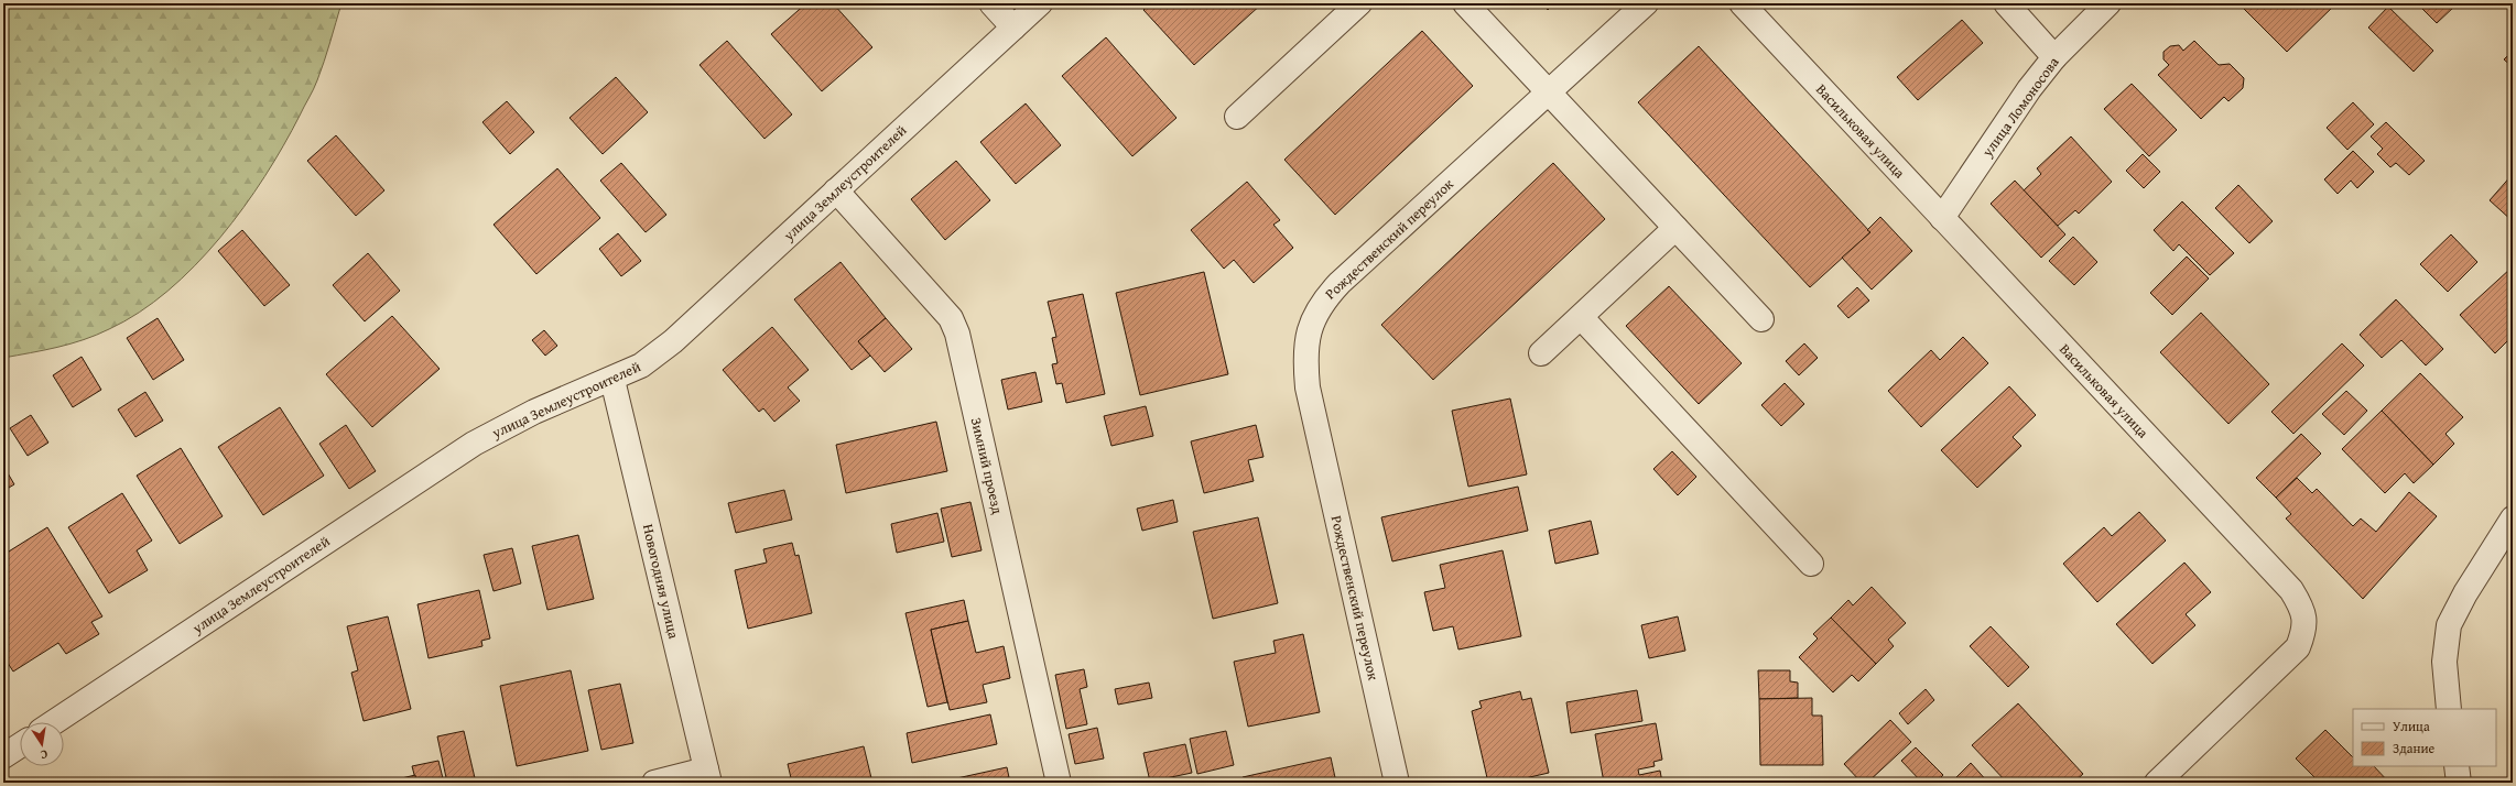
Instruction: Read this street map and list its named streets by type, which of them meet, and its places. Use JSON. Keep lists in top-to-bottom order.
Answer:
{
  "streets": {
    "street": [
      "улица Ломоносова",
      "Васильковая улица",
      "улица Землеустроителей",
      "Рождественский переулок",
      "Зимний проезд",
      "Новогодняя улица"
    ]
  },
  "crossings": [
    ["улица Ломоносова", "Васильковая улица"],
    ["улица Землеустроителей", "Зимний проезд"],
    ["улица Землеустроителей", "Новогодняя улица"]
  ],
  "legend": ["Улица", "Здание"],
  "north": "bottom"
}
